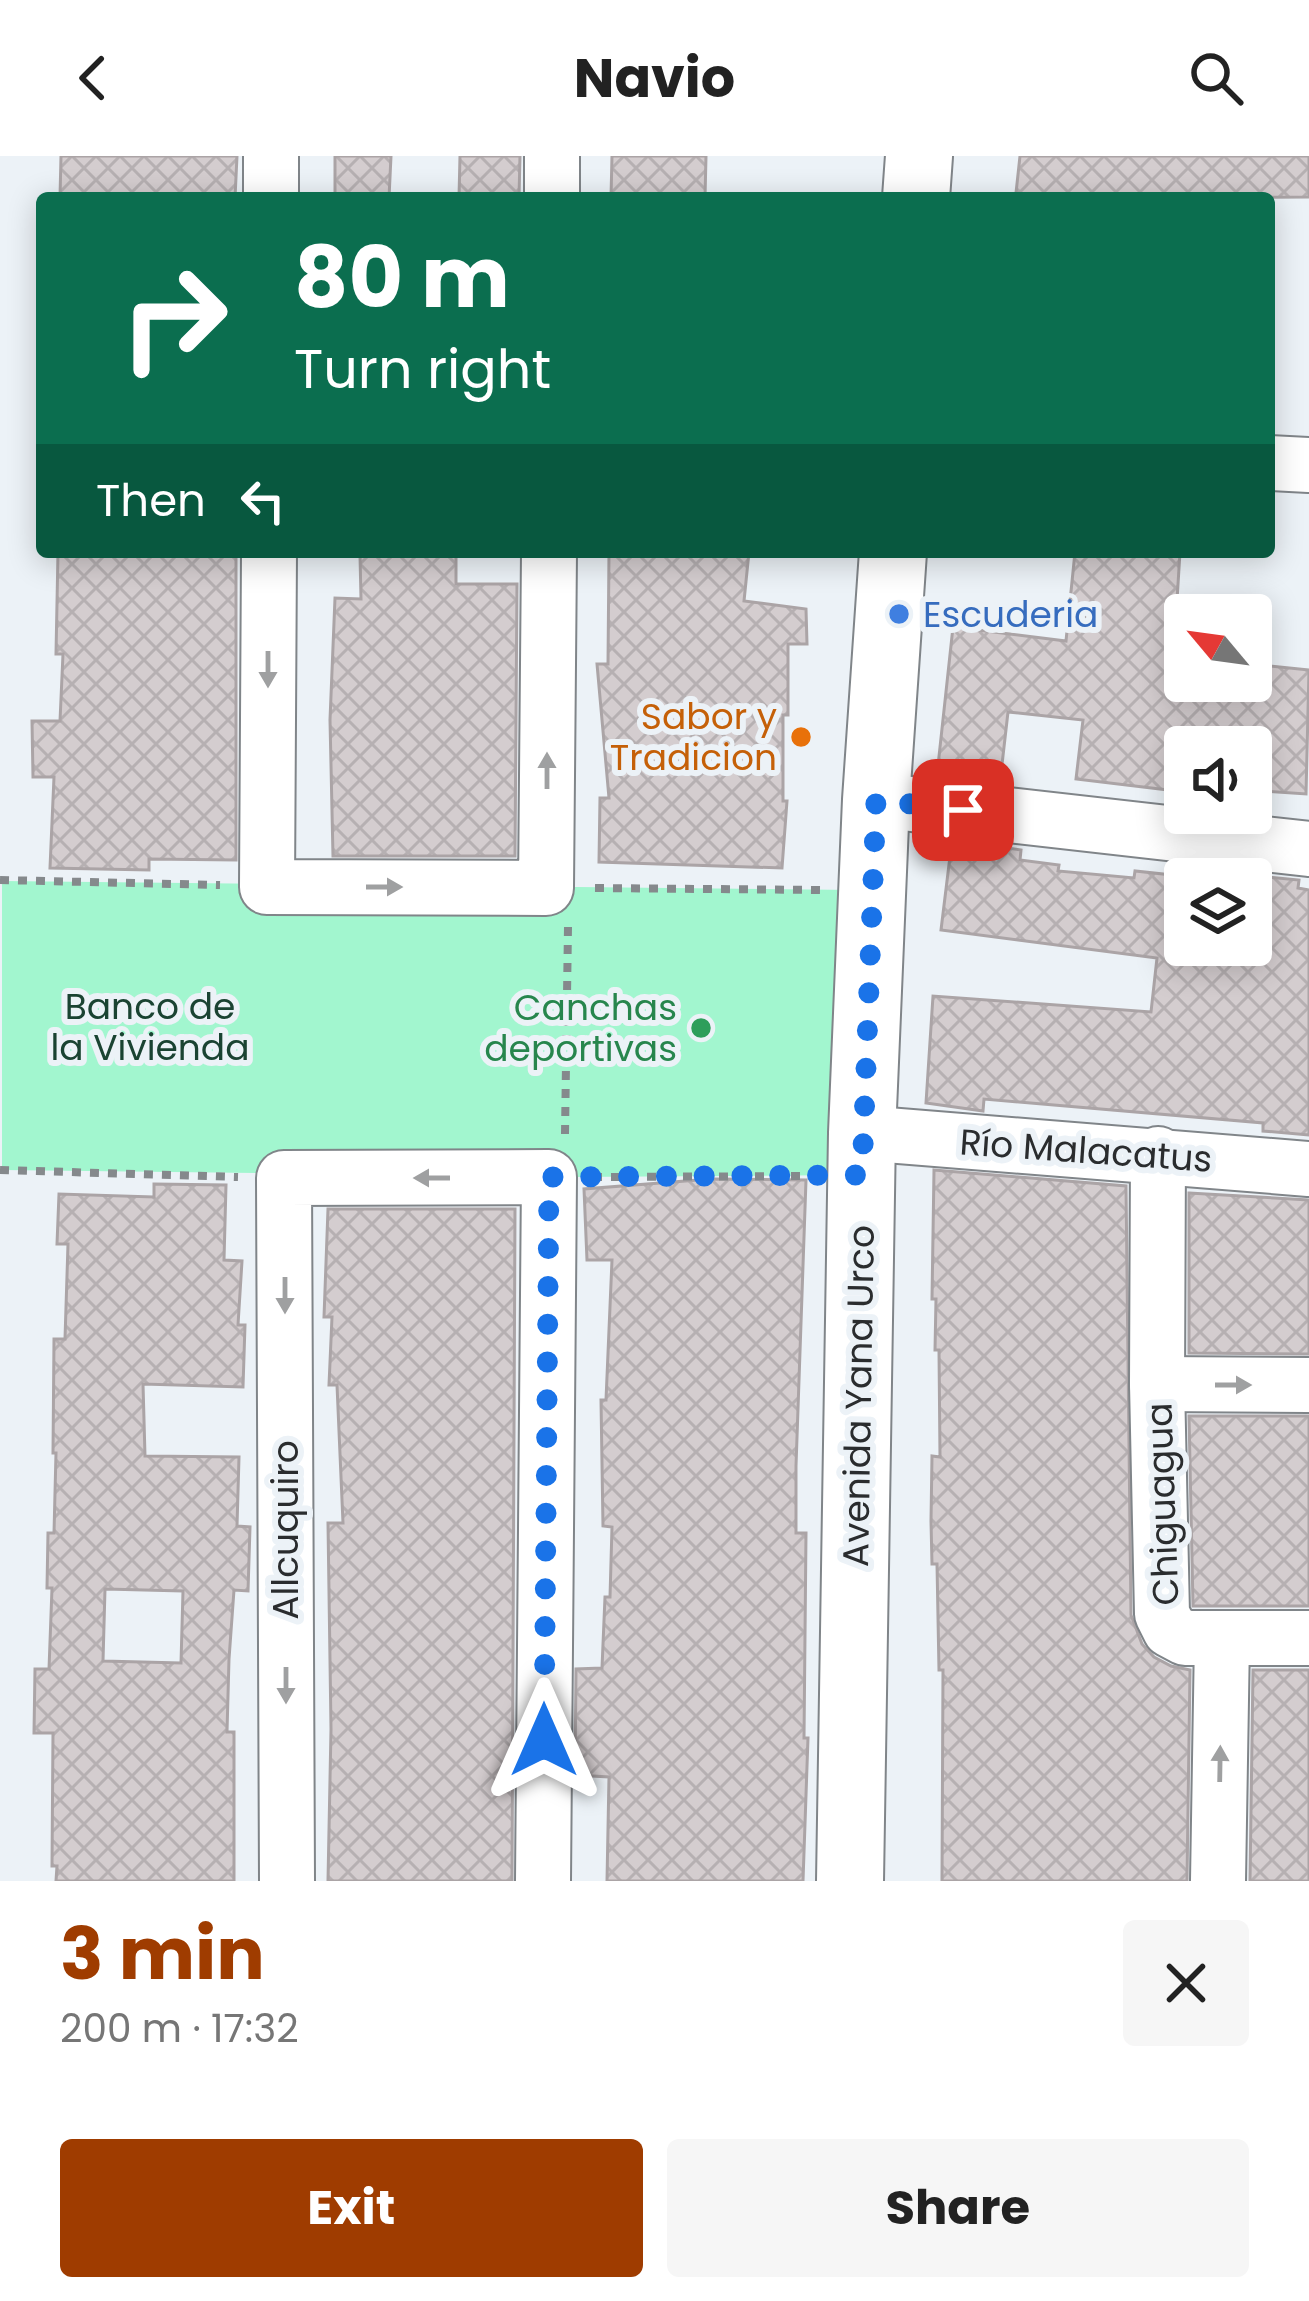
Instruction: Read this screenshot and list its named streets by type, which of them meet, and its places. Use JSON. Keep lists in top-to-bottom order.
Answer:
{
  "streets": {
    "street": [
      "Río Malacatus",
      "Avenida Yana Urco",
      "Chiguagua",
      "Allcuquiro"
    ]
  },
  "crossings": [
    ["Río Malacatus", "Avenida Yana Urco"],
    ["Río Malacatus", "Chiguagua"]
  ],
  "parks": ["Banco de la Vivienda"],
  "places": ["Escuderia", "Sabor y Tradicion", "Canchas deportivas"],
  "north": "top left",
  "page": {
    "header": "Navio",
    "turn": ["80 m", "Turn right"],
    "then": "Then",
    "heading": ["3 min", "200 m · 17:32"],
    "buttons": ["Exit", "Share"]
  }
}
